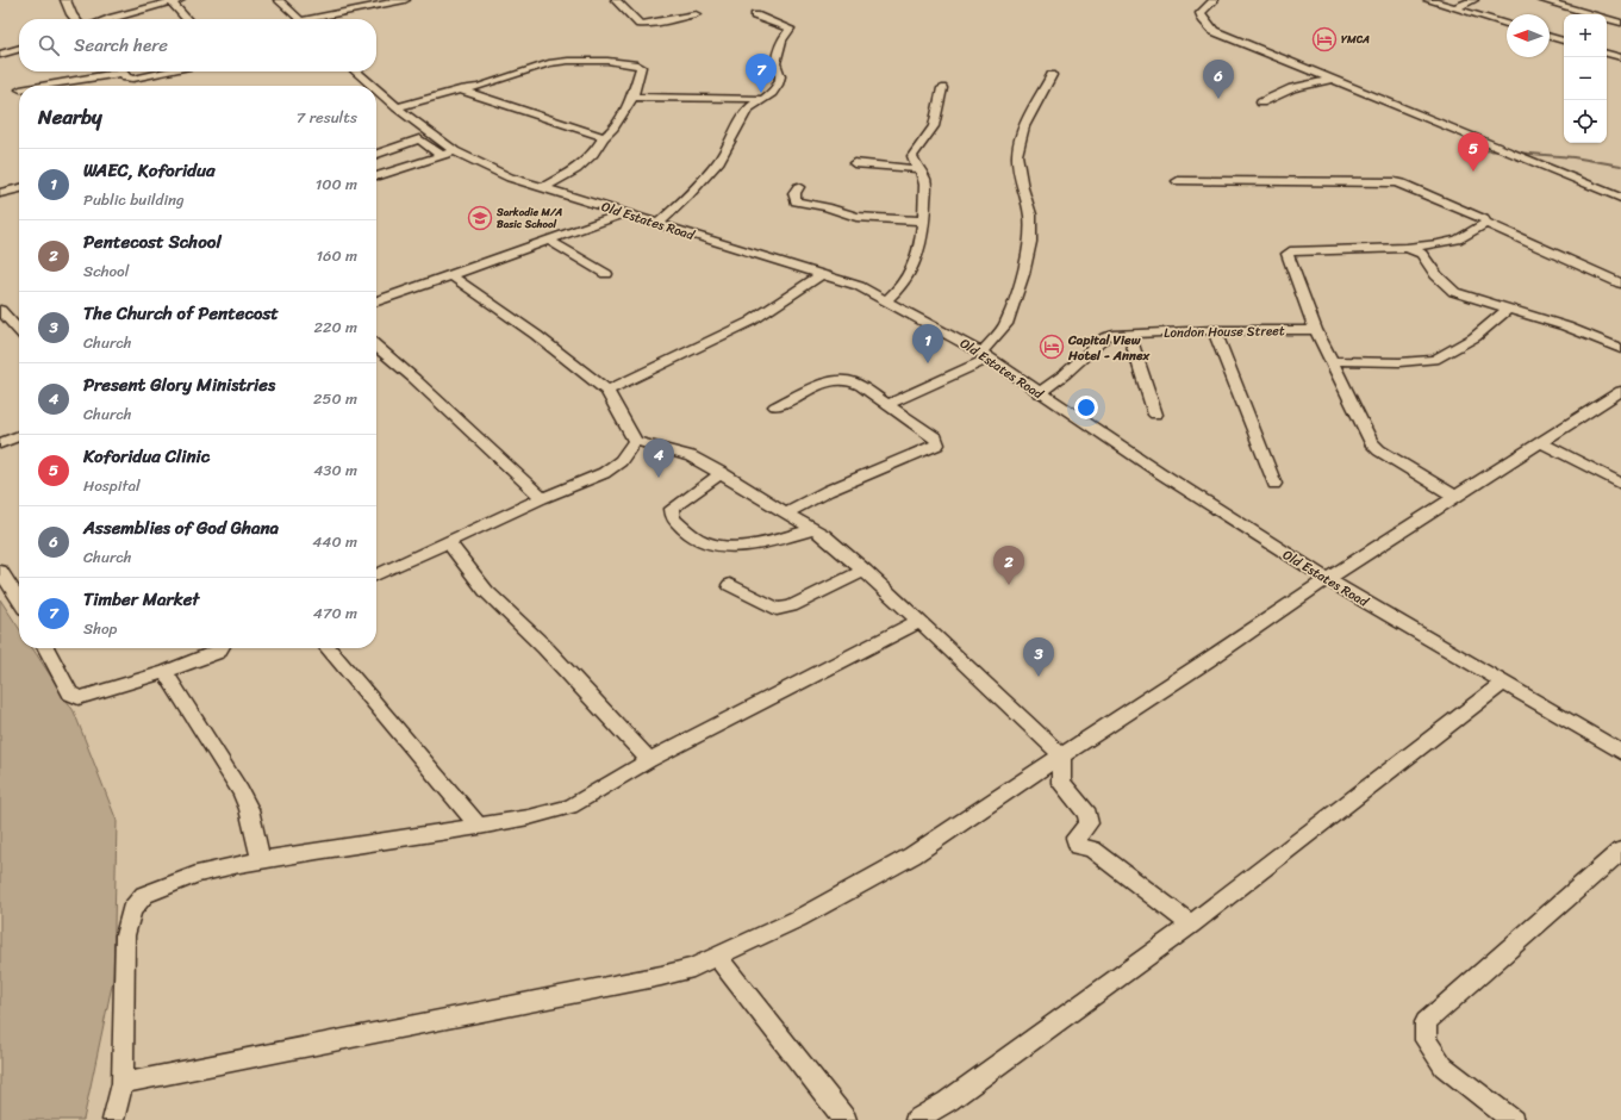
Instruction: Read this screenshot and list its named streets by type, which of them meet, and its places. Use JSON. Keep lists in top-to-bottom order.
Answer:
{
  "streets": {
    "street": ["Old Estates Road", "London House Street"]
  },
  "crossings": [
    ["Old Estates Road", "London House Street"]
  ],
  "places": {
    "hotel": ["YMCA", "Capital View Hotel - Annex"],
    "school or university": ["Sarkodie M/A Basic School"]
  },
  "north": "left",
  "page": {
    "map_buttons": ["+", "−"],
    "search": "Search here",
    "pins": [
      "7",
      "6",
      "5",
      "1",
      "4",
      "2",
      "3"
    ],
    "heading": ["Nearby", "7 results"],
    "list": [
      {
        "mark": "1",
        "name": "WAEC, Koforidua",
        "note": "Public building",
        "value": "100 m"
      },
      {
        "mark": "2",
        "name": "Pentecost School",
        "note": "School",
        "value": "160 m"
      },
      {
        "mark": "3",
        "name": "The Church of Pentecost",
        "note": "Church",
        "value": "220 m"
      },
      {
        "mark": "4",
        "name": "Present Glory Ministries",
        "note": "Church",
        "value": "250 m"
      },
      {
        "mark": "5",
        "name": "Koforidua Clinic",
        "note": "Hospital",
        "value": "430 m"
      },
      {
        "mark": "6",
        "name": "Assemblies of God Ghana",
        "note": "Church",
        "value": "440 m"
      },
      {
        "mark": "7",
        "name": "Timber Market",
        "note": "Shop",
        "value": "470 m"
      }
    ]
  }
}
